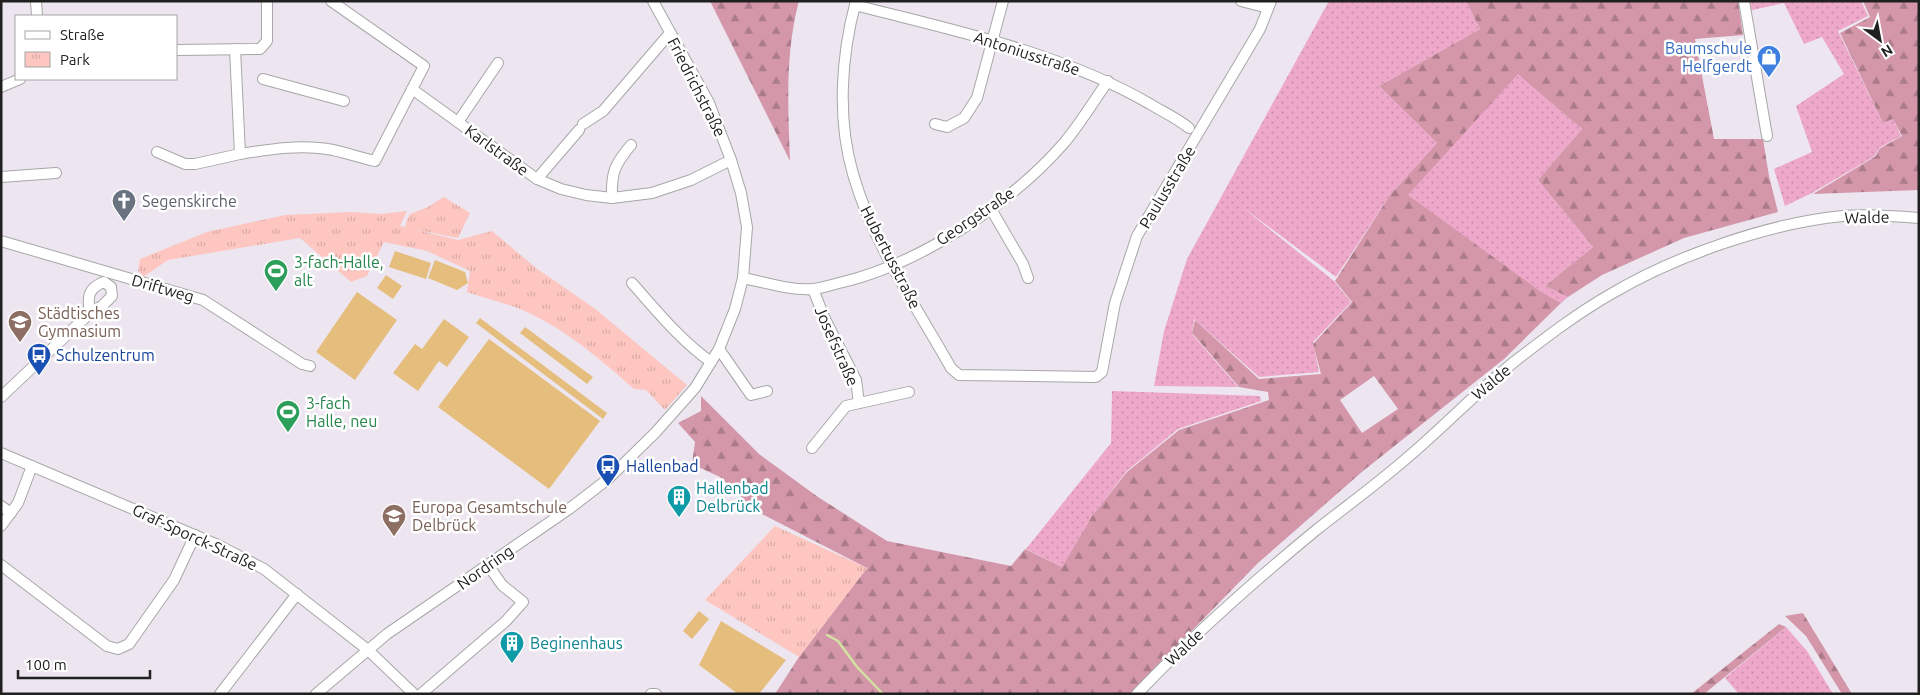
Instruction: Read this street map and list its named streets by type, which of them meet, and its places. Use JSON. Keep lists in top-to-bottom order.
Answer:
{
  "streets": {
    "street": [
      "Antoniusstraße",
      "Friedrichstraße",
      "Karlstraße",
      "Paulusstraße",
      "Georgstraße",
      "Walde",
      "Hubertusstraße",
      "Driftweg",
      "Josefstraße",
      "Graf-Sporck-Straße",
      "Nordring"
    ]
  },
  "crossings": [
    ["Antoniusstraße", "Georgstraße"],
    ["Antoniusstraße", "Hubertusstraße"],
    ["Friedrichstraße", "Karlstraße"],
    ["Friedrichstraße", "Georgstraße"],
    ["Paulusstraße", "Hubertusstraße"],
    ["Georgstraße", "Hubertusstraße"],
    ["Georgstraße", "Josefstraße"],
    ["Graf-Sporck-Straße", "Nordring"]
  ],
  "places": {
    "shop": ["Baumschule Helfgerdt"],
    "church": ["Segenskirche"],
    "sports": ["3-fach-Halle, alt", "3-fach Halle, neu"],
    "school or university": ["Städtisches Gymnasium", "Europa Gesamtschule Delbrück"],
    "bus stop": ["Schulzentrum", "Hallenbad"],
    "building": ["Hallenbad Delbrück", "Beginenhaus"]
  },
  "legend": ["Straße", "Park"],
  "scale_bar": "100 m",
  "north": "bottom right"
}
